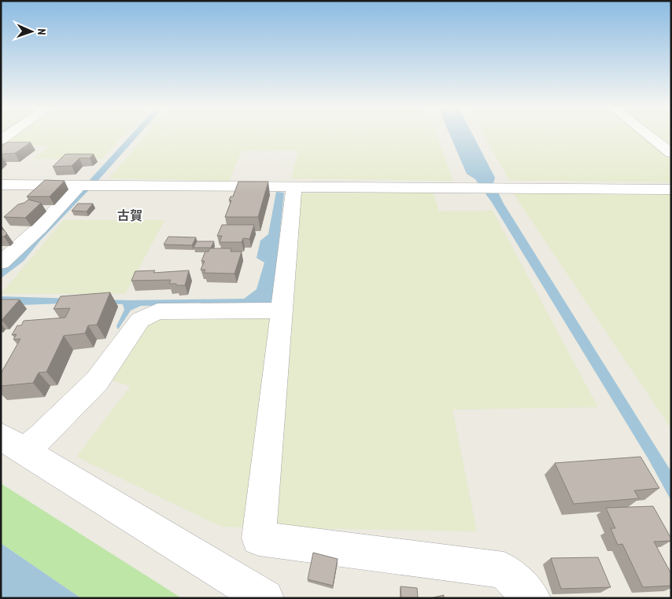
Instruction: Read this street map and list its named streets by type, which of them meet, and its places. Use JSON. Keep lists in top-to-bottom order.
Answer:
{
  "districts": ["古賀"],
  "north": "right"
}
